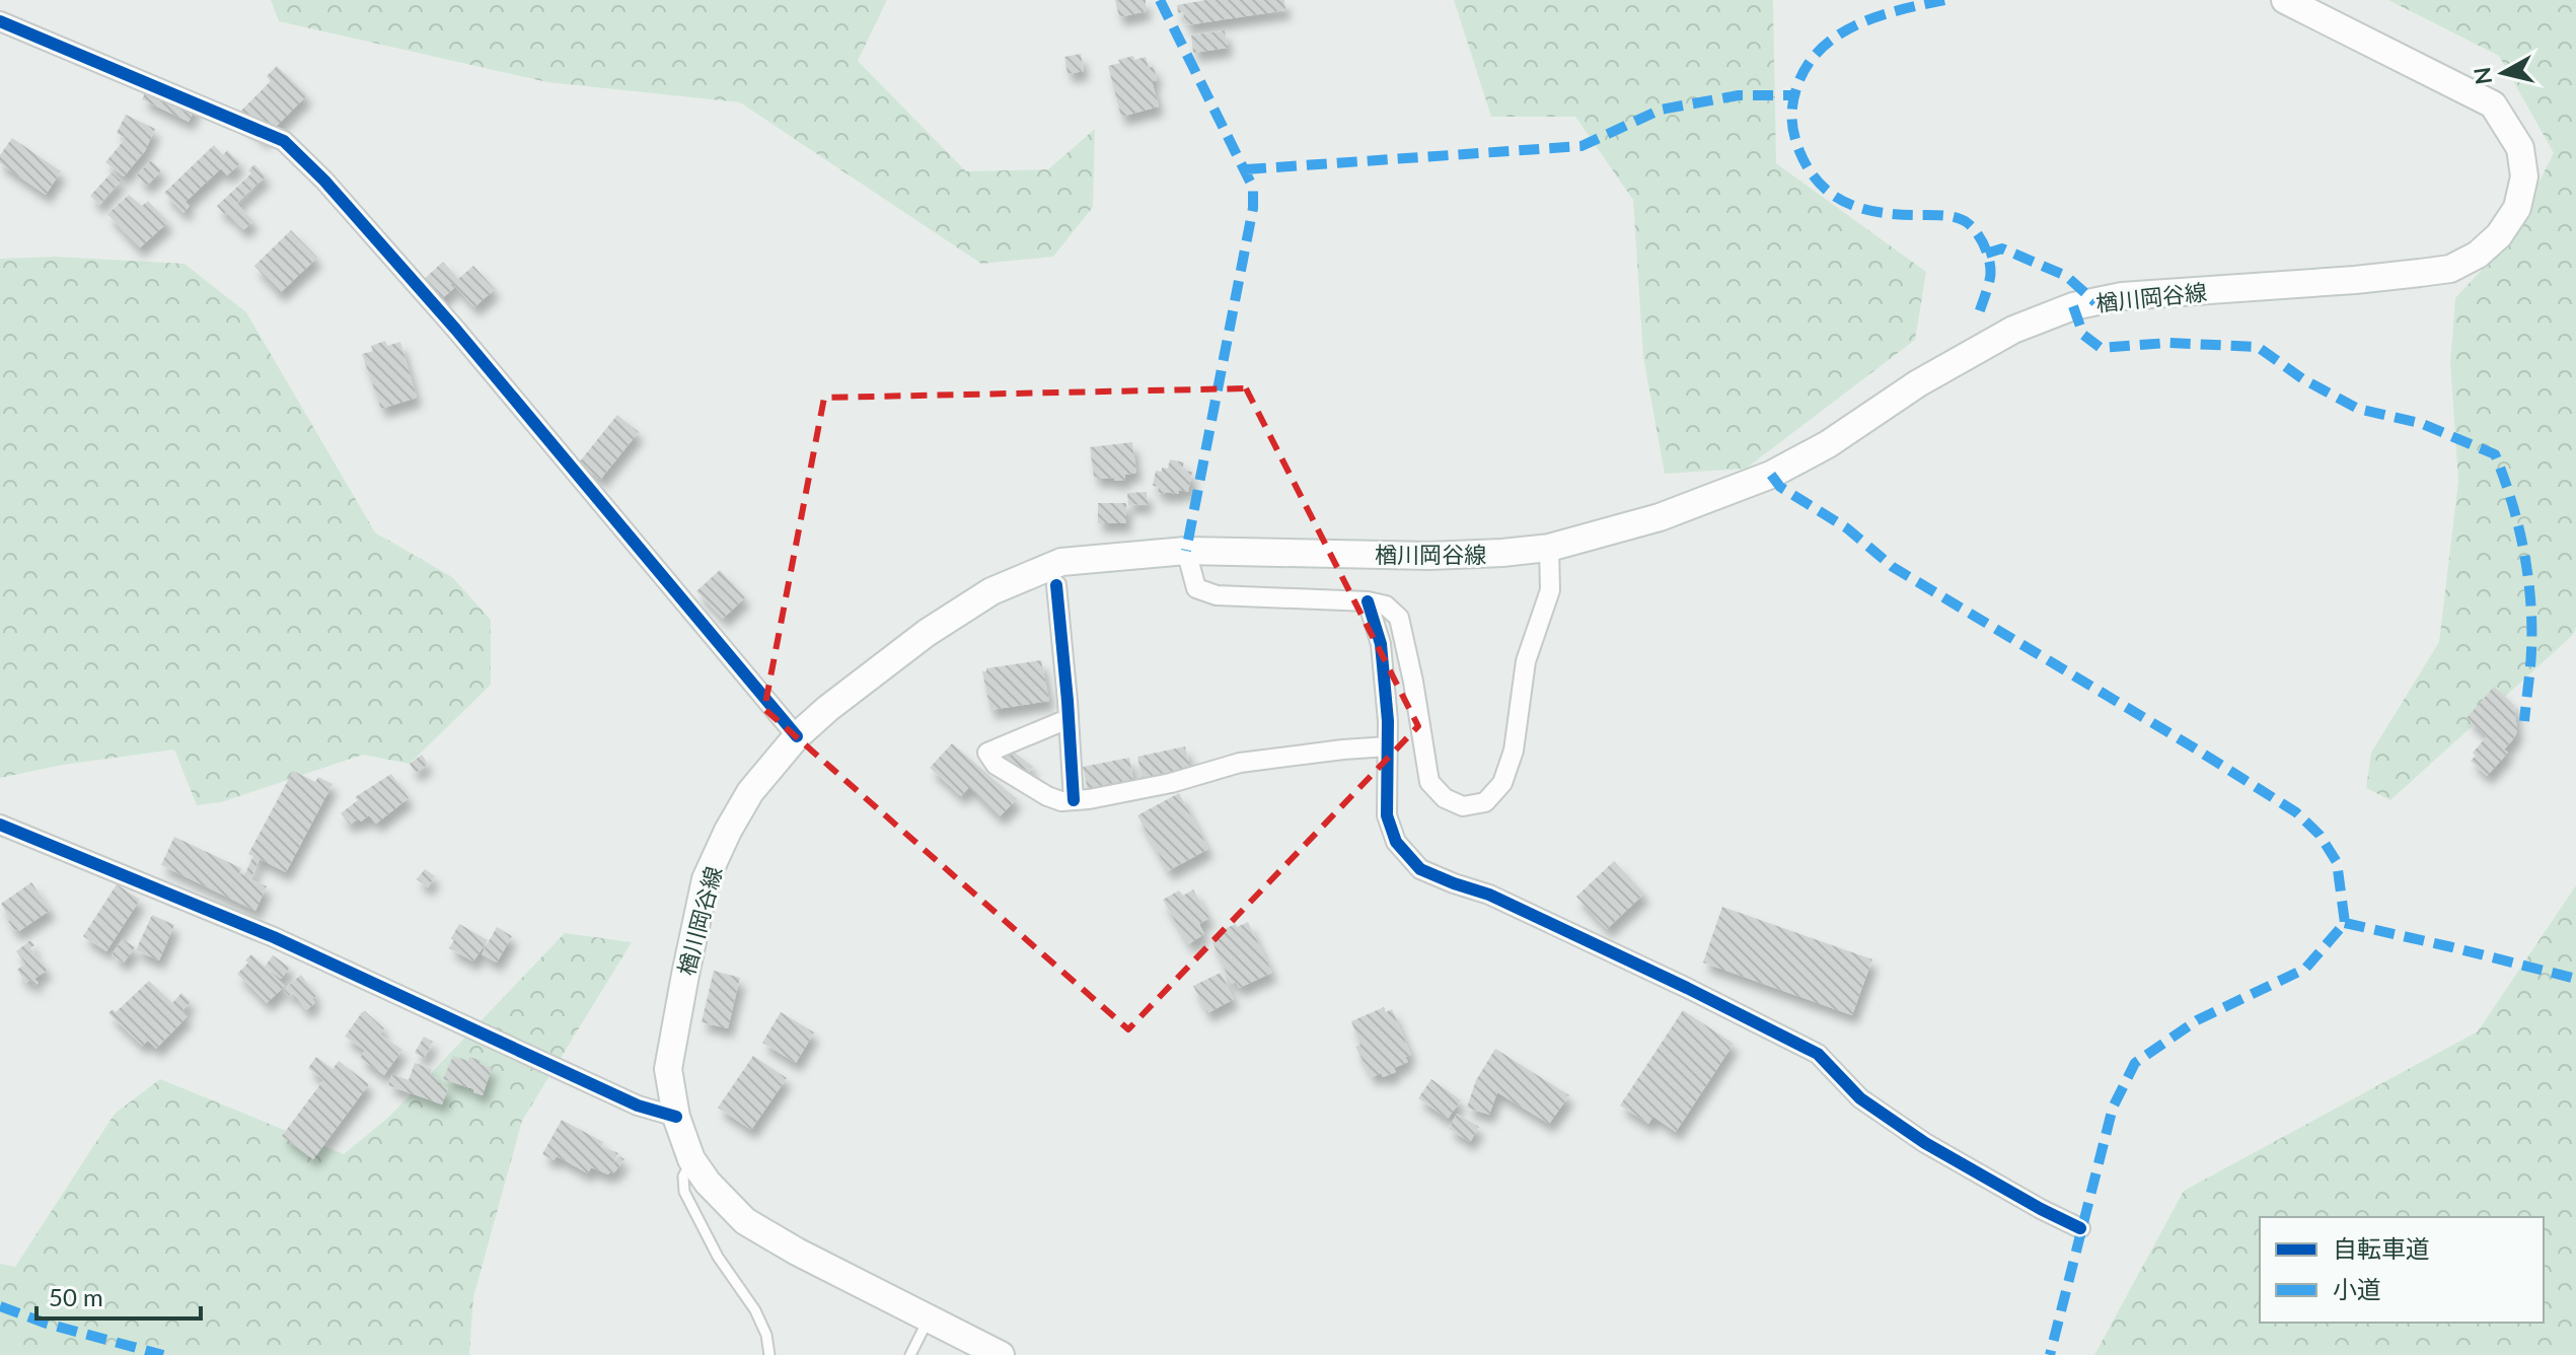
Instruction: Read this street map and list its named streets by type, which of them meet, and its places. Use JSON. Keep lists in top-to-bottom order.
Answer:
{
  "streets": {
    "main road": ["楢川岡谷線"]
  },
  "legend": ["自転車道", "小道"],
  "scale_bar": "50 m",
  "north": "left"
}
